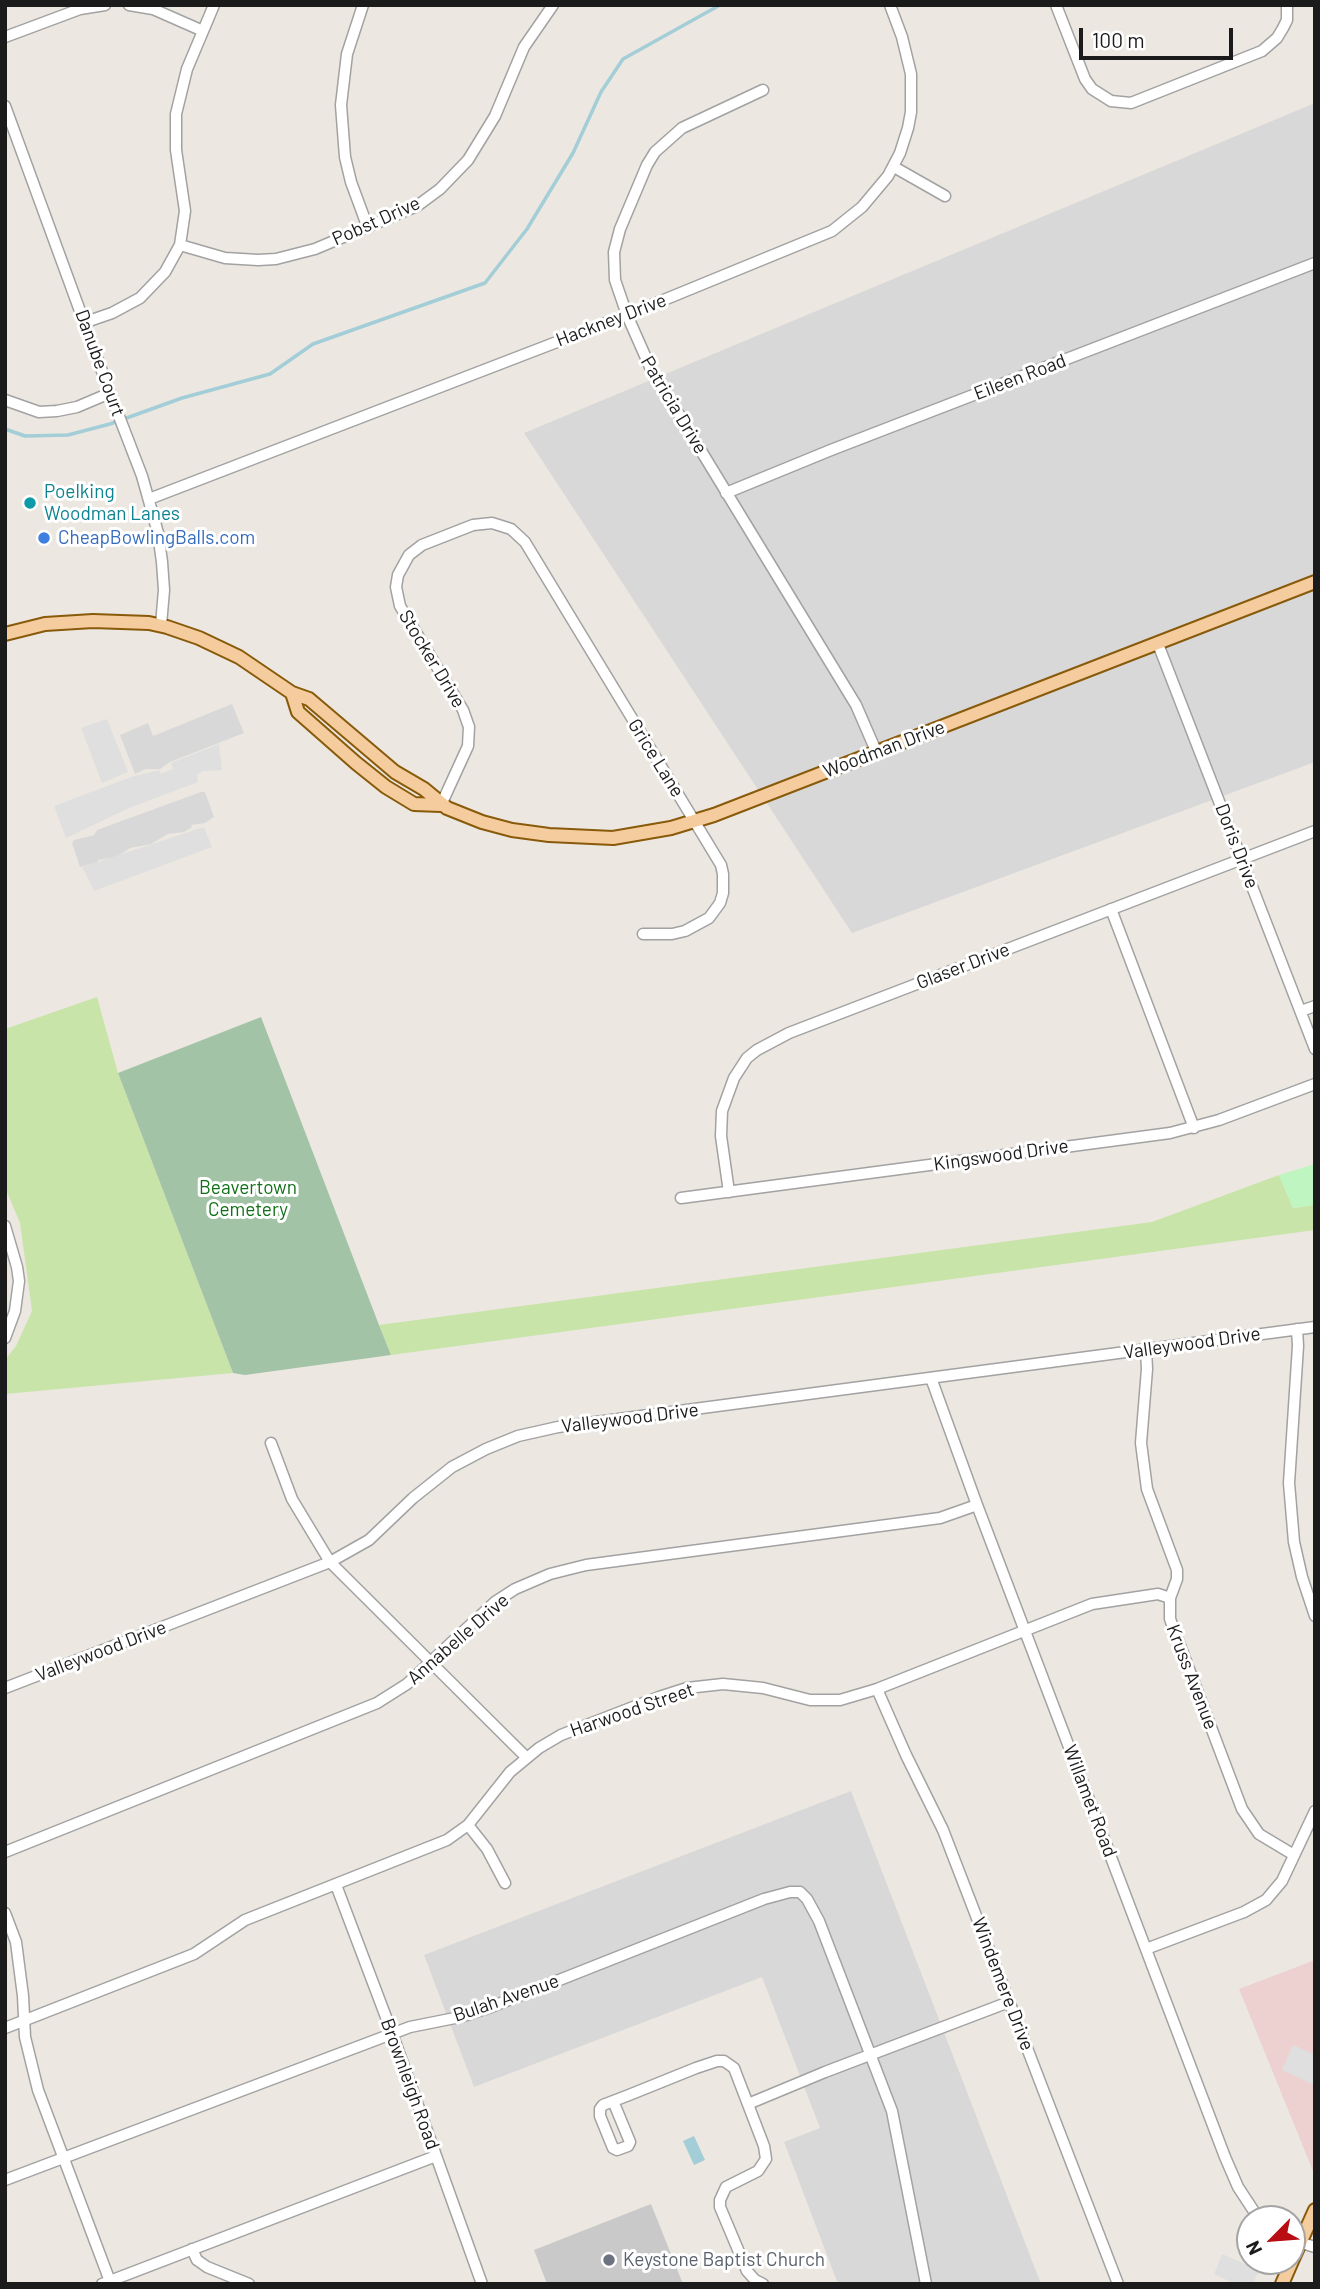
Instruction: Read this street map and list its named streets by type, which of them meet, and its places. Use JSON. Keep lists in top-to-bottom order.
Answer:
{
  "streets": {
    "main road": ["Woodman Drive"],
    "street": [
      "Pobst Drive",
      "Hackney Drive",
      "Danube Court",
      "Eileen Road",
      "Patricia Drive",
      "Stocker Drive",
      "Grice Lane",
      "Doris Drive",
      "Glaser Drive",
      "Kingswood Drive",
      "Valleywood Drive",
      "Annabelle Drive",
      "Kruss Avenue",
      "Harwood Street",
      "Willamet Road",
      "Windemere Drive",
      "Bulah Avenue",
      "Brownleigh Road"
    ]
  },
  "crossings": [
    ["Hackney Drive", "Danube Court"],
    ["Hackney Drive", "Patricia Drive"],
    ["Danube Court", "Woodman Drive"],
    ["Eileen Road", "Patricia Drive"],
    ["Patricia Drive", "Woodman Drive"],
    ["Stocker Drive", "Woodman Drive"],
    ["Stocker Drive", "Grice Lane"],
    ["Woodman Drive", "Grice Lane"],
    ["Woodman Drive", "Doris Drive"],
    ["Doris Drive", "Glaser Drive"],
    ["Glaser Drive", "Kingswood Drive"],
    ["Valleywood Drive", "Kruss Avenue"],
    ["Valleywood Drive", "Willamet Road"],
    ["Annabelle Drive", "Willamet Road"],
    ["Kruss Avenue", "Harwood Street"],
    ["Harwood Street", "Willamet Road"],
    ["Harwood Street", "Windemere Drive"],
    ["Harwood Street", "Brownleigh Road"],
    ["Bulah Avenue", "Brownleigh Road"]
  ],
  "parks": ["Beavertown Cemetery"],
  "places": ["Poelking Woodman Lanes", "CheapBowlingBalls.com", "Keystone Baptist Church"],
  "scale_bar": "100 m",
  "north": "bottom left"
}
